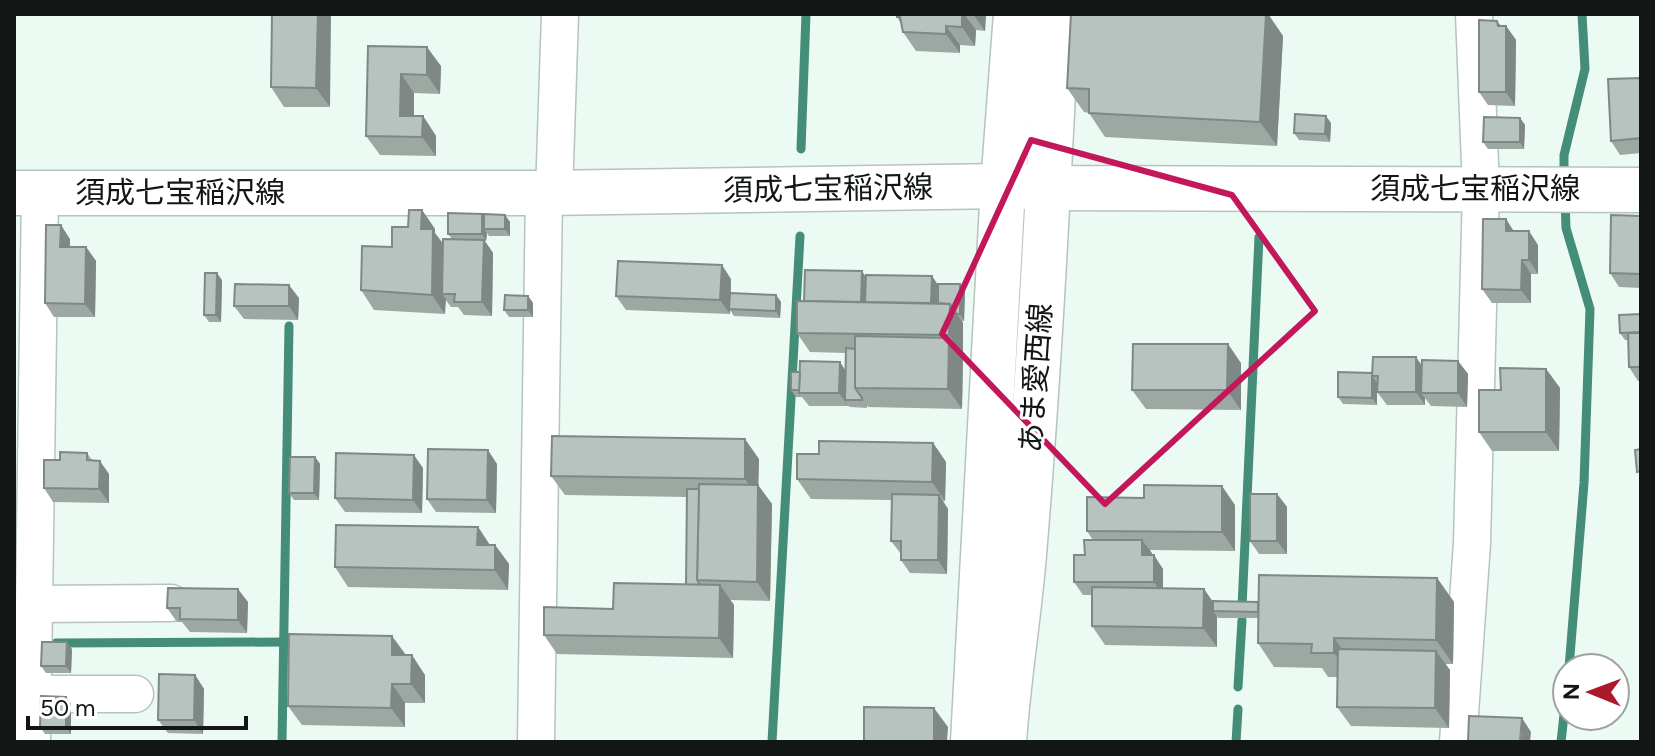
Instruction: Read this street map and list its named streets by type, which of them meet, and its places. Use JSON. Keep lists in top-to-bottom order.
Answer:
{
  "streets": {
    "main road": ["須成七宝稲沢線", "あま愛西線"]
  },
  "crossings": [
    ["須成七宝稲沢線", "あま愛西線"]
  ],
  "scale_bar": "50 m",
  "north": "left"
}
